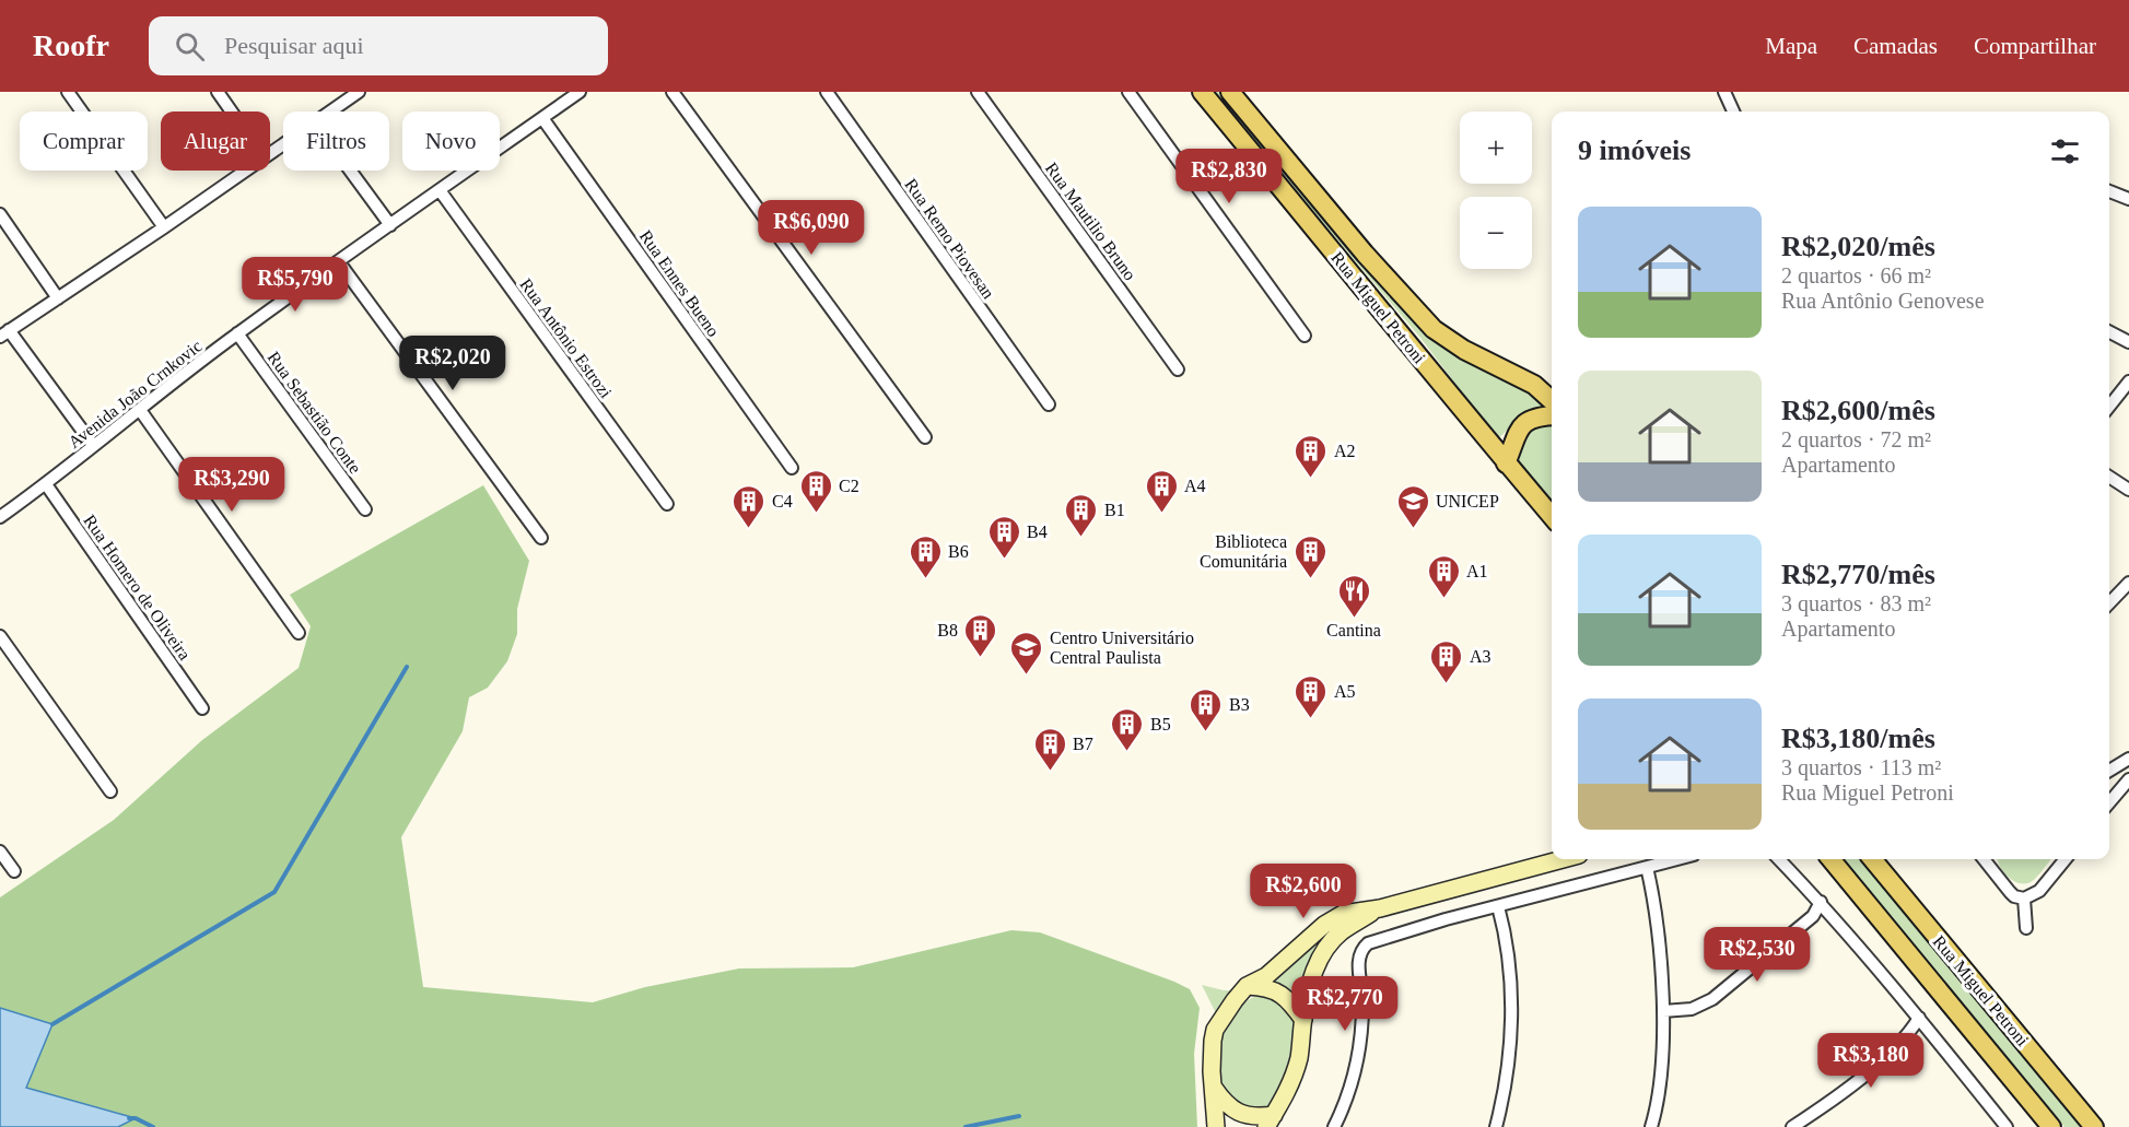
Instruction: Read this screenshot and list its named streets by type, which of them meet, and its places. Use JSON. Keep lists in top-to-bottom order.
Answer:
{
  "streets": {
    "main road": ["Rua Miguel Petroni"],
    "street": [
      "Rua Mautilio Bruno",
      "Rua Remo Piovesan",
      "Rua Ennes Bueno",
      "Rua Antônio Estrozi",
      "Avenida João Crnkovic",
      "Rua Sebastião Conte",
      "Rua Homero de Oliveira"
    ]
  },
  "crossings": [
    ["Rua Ennes Bueno", "Avenida João Crnkovic"],
    ["Rua Antônio Estrozi", "Avenida João Crnkovic"],
    ["Avenida João Crnkovic", "Rua Sebastião Conte"],
    ["Avenida João Crnkovic", "Rua Homero de Oliveira"]
  ],
  "places": {
    "building": [
      "A2",
      "C2",
      "A4",
      "C4",
      "B1",
      "B4",
      "B6",
      "Biblioteca Comunitária",
      "A1",
      "B8",
      "A3",
      "A5",
      "B3",
      "B5",
      "B7"
    ],
    "school or university": ["UNICEP", "Centro Universitário Central Paulista"],
    "restaurant": ["Cantina"]
  },
  "page": {
    "header": "Roofr",
    "search": "Pesquisar aqui",
    "nav": ["Mapa", "Camadas", "Compartilhar"],
    "map_buttons": ["+", "−"],
    "chip": [
      "Comprar",
      "Alugar",
      "Filtros",
      "Novo"
    ],
    "heading": "9 imóveis",
    "price": [
      "R$2,830",
      "R$6,090",
      "R$5,790",
      "R$2,020",
      "R$3,290",
      "R$2,600",
      "R$2,530",
      "R$2,770",
      "R$3,180"
    ],
    "list": [
      {
        "name": "R$2,020/mês",
        "note": "2 quartos · 66 m² · Rua Antônio Genovese"
      },
      {
        "name": "R$2,600/mês",
        "note": "2 quartos · 72 m² · Apartamento"
      },
      {
        "name": "R$2,770/mês",
        "note": "3 quartos · 83 m² · Apartamento"
      },
      {
        "name": "R$3,180/mês",
        "note": "3 quartos · 113 m² · Rua Miguel Petroni"
      }
    ]
  }
}
